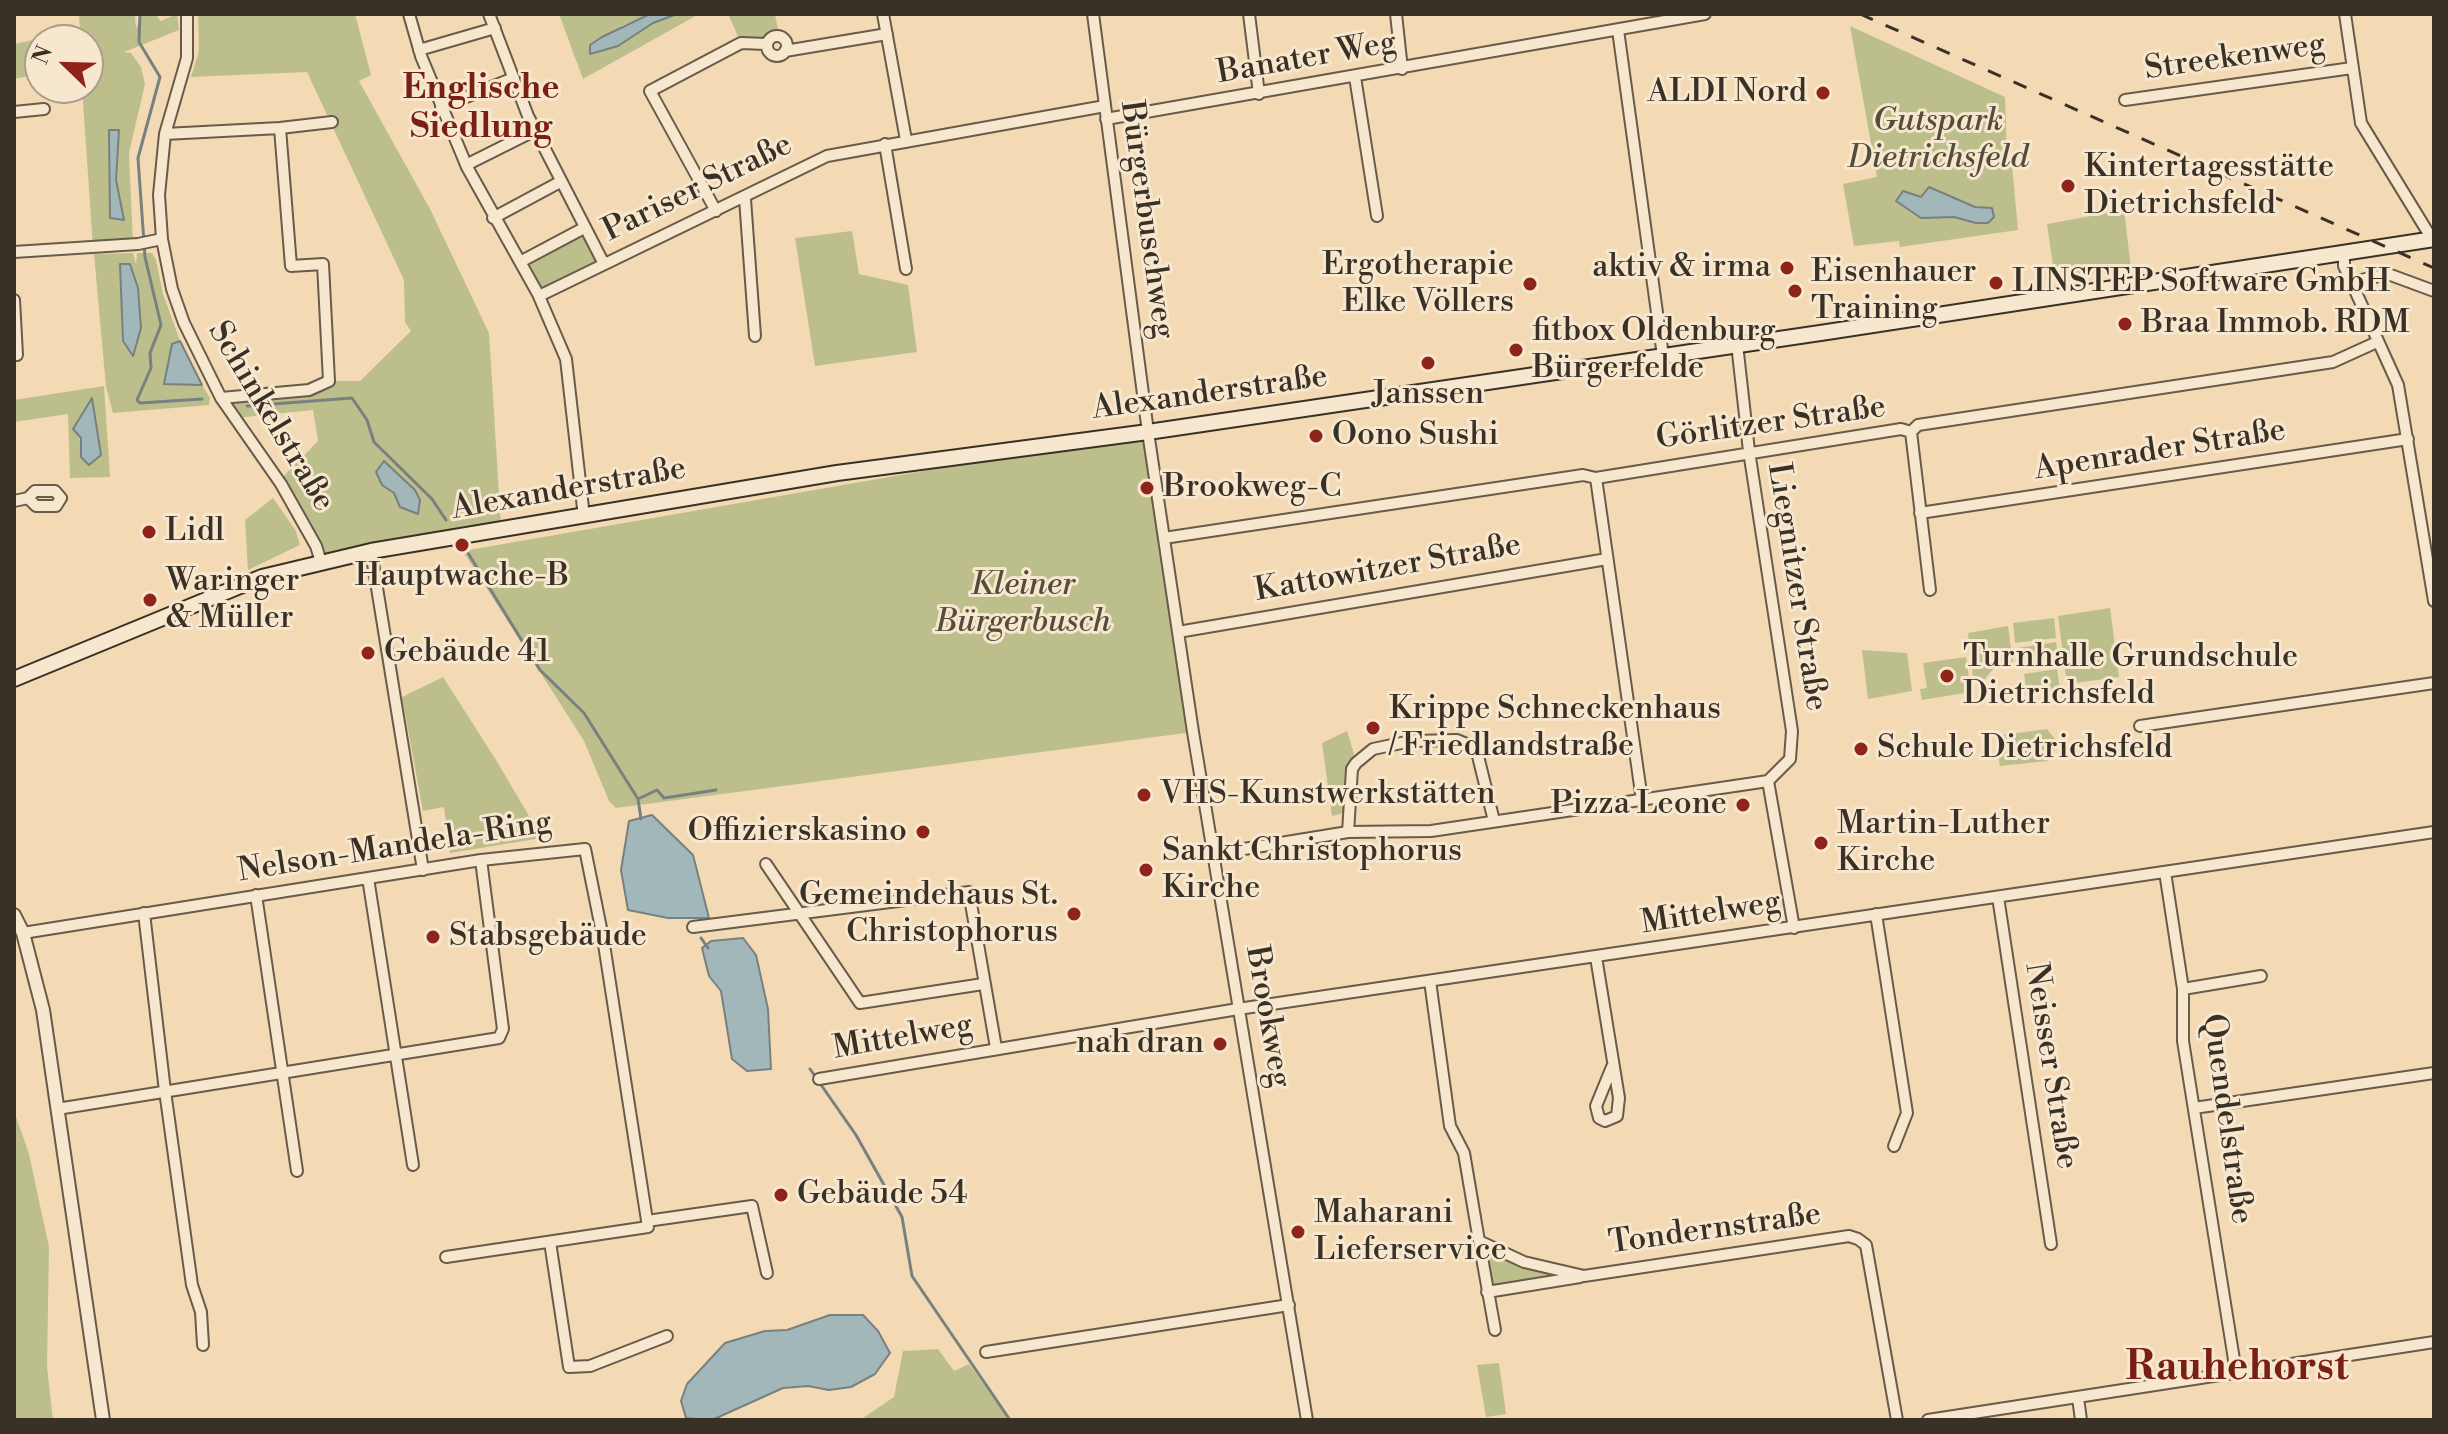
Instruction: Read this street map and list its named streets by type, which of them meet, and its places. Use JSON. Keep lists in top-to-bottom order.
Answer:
{
  "streets": {
    "main road": ["Alexanderstraße"],
    "street": [
      "Streekenweg",
      "Banater Weg",
      "Pariser Straße",
      "Bürgerbuschweg",
      "Schinkelstraße",
      "Görlitzer Straße",
      "Apenrader Straße",
      "Kattowitzer Straße",
      "Liegnitzer Straße",
      "Nelson-Mandela-Ring",
      "Mittelweg",
      "Brookweg",
      "Neisser Straße",
      "Quendelstraße",
      "Tondernstraße"
    ]
  },
  "crossings": [
    ["Banater Weg", "Bürgerbuschweg"],
    ["Pariser Straße", "Bürgerbuschweg"],
    ["Bürgerbuschweg", "Alexanderstraße"],
    ["Bürgerbuschweg", "Brookweg"],
    ["Alexanderstraße", "Schinkelstraße"],
    ["Alexanderstraße", "Liegnitzer Straße"],
    ["Alexanderstraße", "Brookweg"],
    ["Görlitzer Straße", "Liegnitzer Straße"],
    ["Görlitzer Straße", "Brookweg"],
    ["Kattowitzer Straße", "Brookweg"],
    ["Mittelweg", "Brookweg"],
    ["Mittelweg", "Neisser Straße"],
    ["Mittelweg", "Quendelstraße"]
  ],
  "districts": ["Englische Siedlung", "Rauhehorst"],
  "parks": ["Gutspark Dietrichsfeld", "Kleiner Bürgerbusch"],
  "places": [
    "ALDI Nord",
    "Kintertagesstätte Dietrichsfeld",
    "aktiv & irma",
    "LINSTEP Software GmbH",
    "Ergotherapie Elke Völlers",
    "Eisenhauer Training",
    "Braa Immob. RDM",
    "fitbox Oldenburg Bürgerfelde",
    "Janssen",
    "Oono Sushi",
    "Brookweg-C",
    "Lidl",
    "Hauptwache-B",
    "Waringer & Müller",
    "Gebäude 41",
    "Turnhalle Grundschule Dietrichsfeld",
    "Krippe Schneckenhaus / Friedlandstraße",
    "Schule Dietrichsfeld",
    "VHS-Kunstwerkstätten",
    "Pizza Leone",
    "Offizierskasino",
    "Martin-Luther Kirche",
    "Sankt Christophorus Kirche",
    "Gemeindehaus St. Christophorus",
    "Stabsgebäude",
    "nah dran",
    "Gebäude 54",
    "Maharani Lieferservice"
  ],
  "north": "top left"
}
